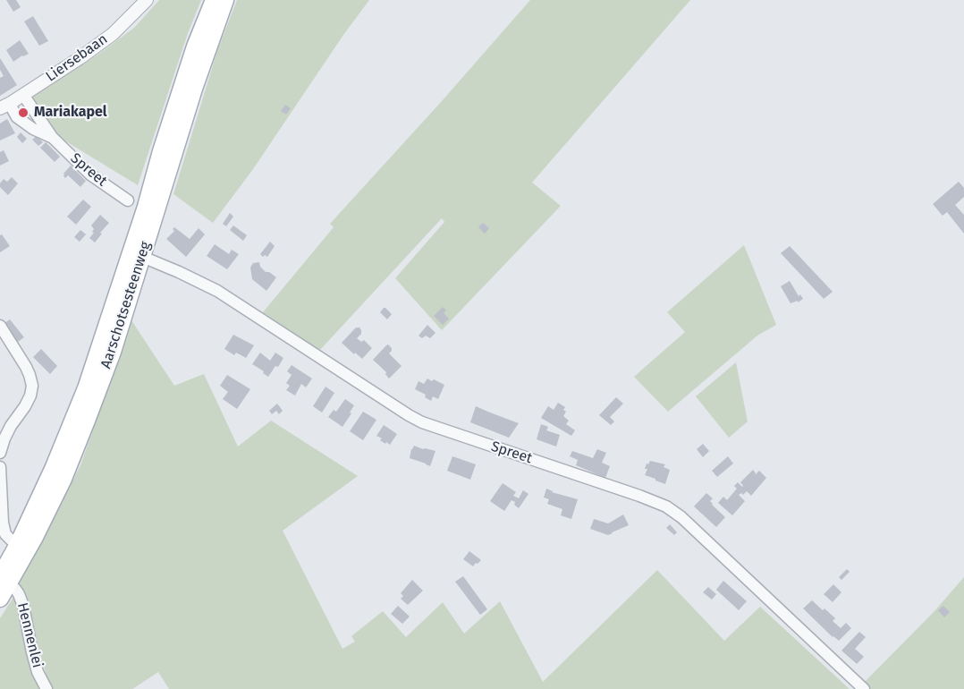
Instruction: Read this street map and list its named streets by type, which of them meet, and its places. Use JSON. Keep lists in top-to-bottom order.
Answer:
{
  "streets": {
    "main road": ["Aarschotsesteenweg"],
    "street": ["Liersebaan", "Spreet", "Hennenlei"]
  },
  "crossings": [
    ["Liersebaan", "Spreet"],
    ["Spreet", "Aarschotsesteenweg"],
    ["Aarschotsesteenweg", "Hennenlei"]
  ],
  "places": ["Mariakapel"]
}
